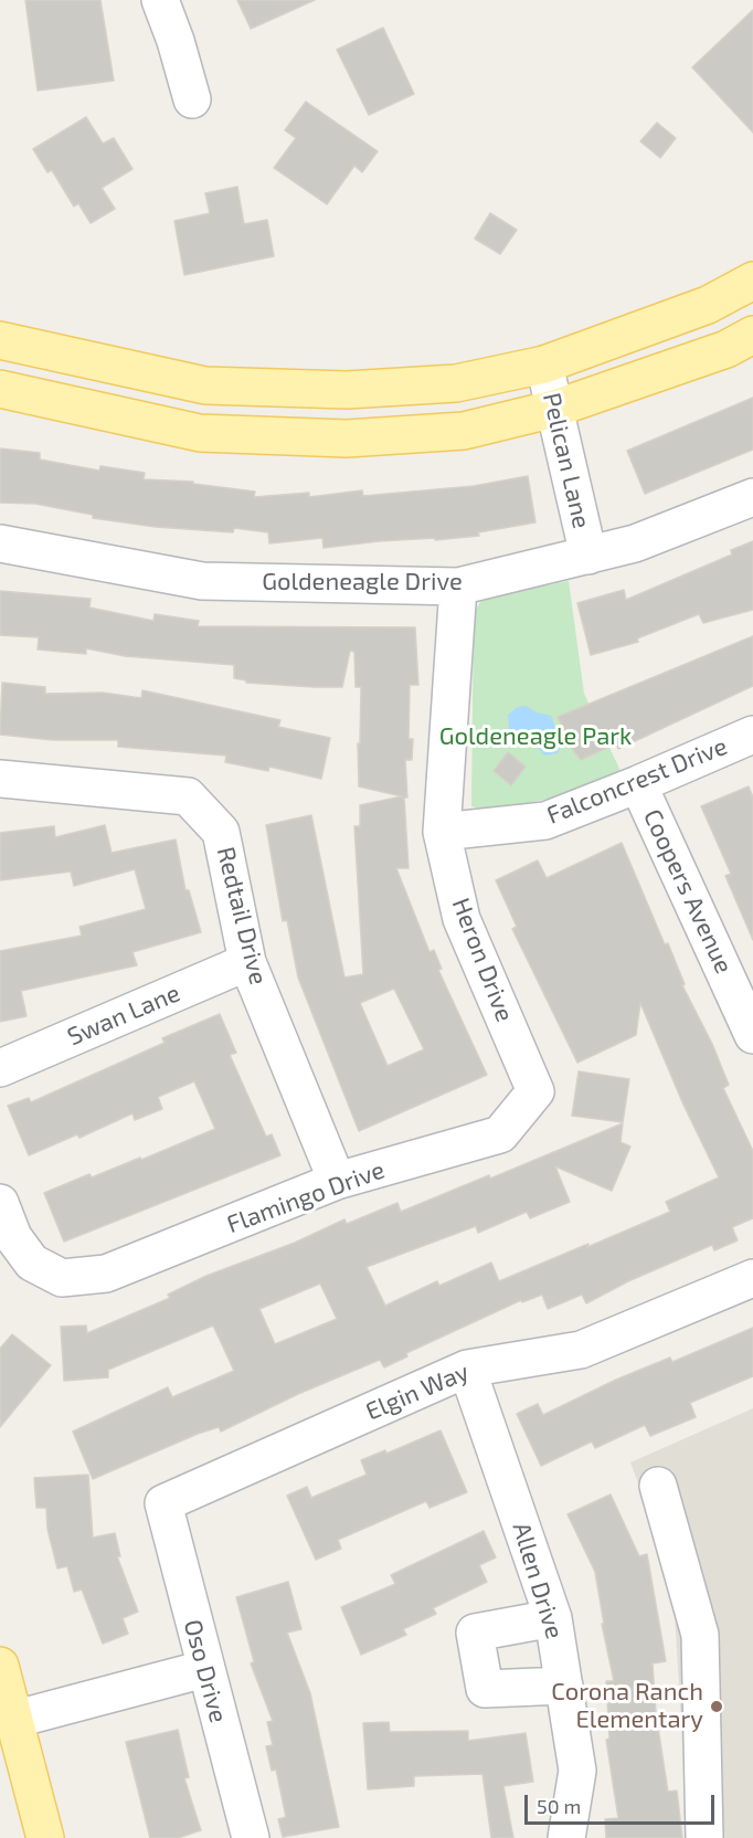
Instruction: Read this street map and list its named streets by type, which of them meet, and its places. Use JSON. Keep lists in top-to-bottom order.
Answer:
{
  "streets": {
    "street": [
      "Pelican Lane",
      "Goldeneagle Drive",
      "Falconcrest Drive",
      "Coopers Avenue",
      "Redtail Drive",
      "Heron Drive",
      "Swan Lane",
      "Flamingo Drive",
      "Elgin Way",
      "Allen Drive",
      "Oso Drive"
    ]
  },
  "crossings": [
    ["Pelican Lane", "Goldeneagle Drive"],
    ["Goldeneagle Drive", "Heron Drive"],
    ["Falconcrest Drive", "Coopers Avenue"],
    ["Falconcrest Drive", "Heron Drive"],
    ["Redtail Drive", "Swan Lane"],
    ["Redtail Drive", "Flamingo Drive"],
    ["Heron Drive", "Flamingo Drive"],
    ["Elgin Way", "Allen Drive"],
    ["Elgin Way", "Oso Drive"]
  ],
  "parks": ["Goldeneagle Park"],
  "places": ["Corona Ranch Elementary"],
  "scale_bar": "50 m"
}
